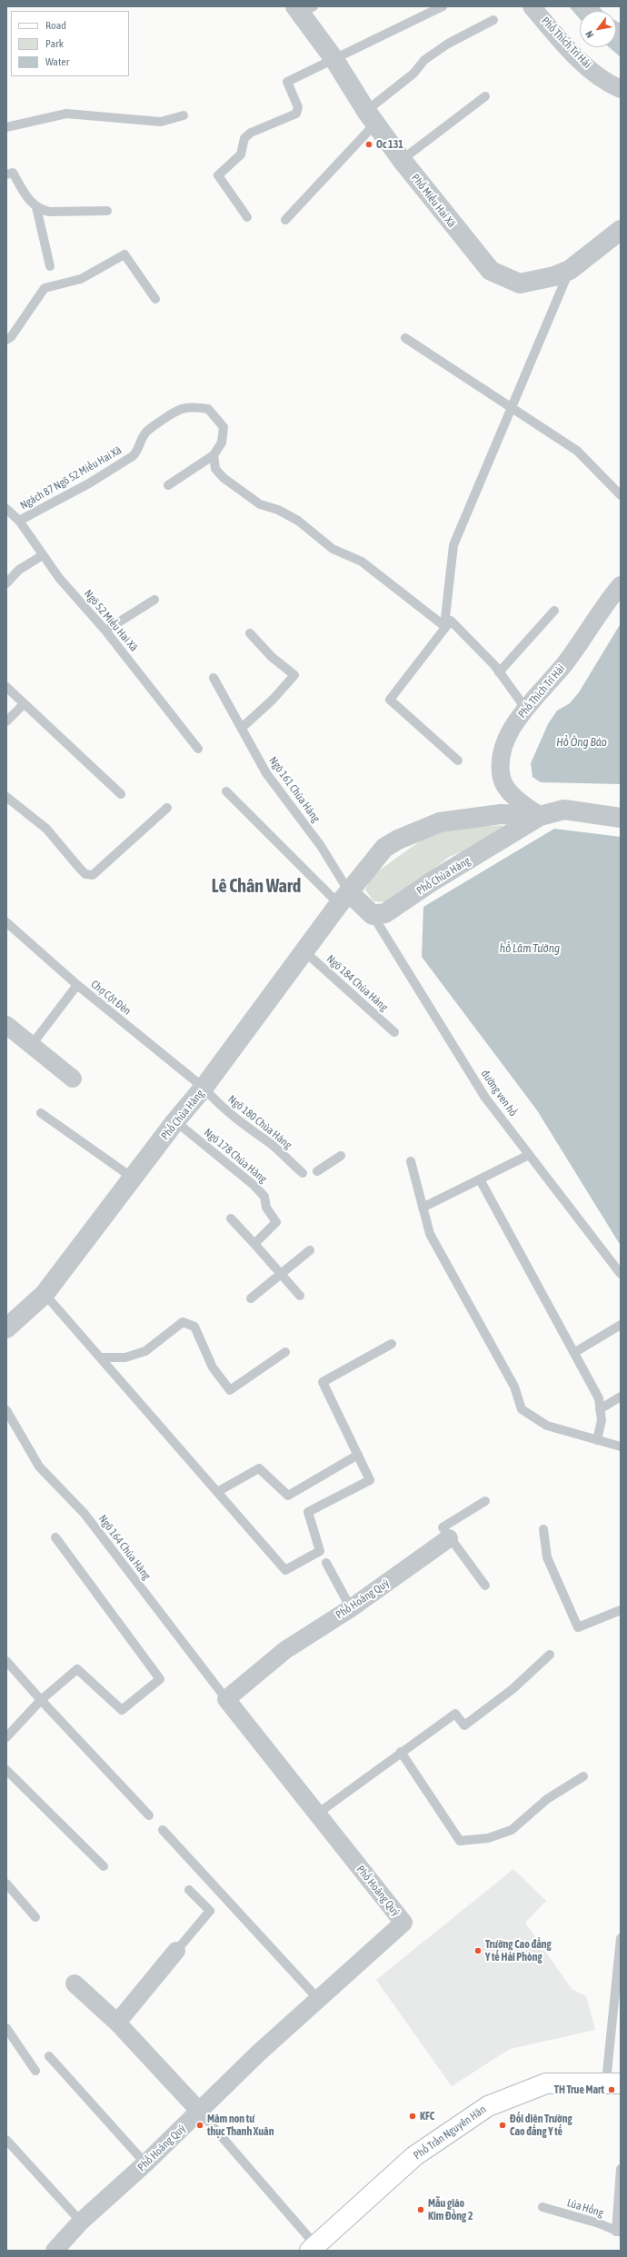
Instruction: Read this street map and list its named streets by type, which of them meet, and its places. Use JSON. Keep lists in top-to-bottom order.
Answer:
{
  "streets": {
    "main road": ["Phố Trần Nguyên Hãn"],
    "street": [
      "Phố Thích Trí Hải",
      "Phố Miếu Hai Xã",
      "Phố Chùa Hàng",
      "Phố Hoàng Quý"
    ],
    "lane": [
      "Ngách 87 Ngõ 52 Miếu Hai Xã",
      "Ngõ 52 Miếu Hai Xã",
      "Ngõ 161 Chùa Hàng",
      "Ngõ 184 Chùa Hàng",
      "Chợ Cột Đèn",
      "đường ven hồ",
      "Ngõ 180 Chùa Hàng",
      "Ngõ 178 Chùa Hàng",
      "Ngõ 164 Chùa Hàng",
      "Lủa Hồng"
    ]
  },
  "crossings": [
    ["Phố Thích Trí Hải", "Phố Chùa Hàng"],
    ["Ngách 87 Ngõ 52 Miếu Hai Xã", "Ngõ 52 Miếu Hai Xã"],
    ["Ngõ 161 Chùa Hàng", "Phố Chùa Hàng"],
    ["Phố Chùa Hàng", "Ngõ 184 Chùa Hàng"],
    ["Phố Chùa Hàng", "Chợ Cột Đèn"],
    ["Phố Chùa Hàng", "đường ven hồ"],
    ["Phố Chùa Hàng", "Ngõ 180 Chùa Hàng"],
    ["Phố Chùa Hàng", "Ngõ 178 Chùa Hàng"],
    ["Chợ Cột Đèn", "Ngõ 180 Chùa Hàng"],
    ["Ngõ 164 Chùa Hàng", "Phố Hoàng Quý"]
  ],
  "districts": ["Lê Chân Ward"],
  "water": ["Hồ Ông Báo", "hồ Lâm Tường"],
  "places": [
    "Oc 131",
    "Trường Cao đẳng Y tế Hải Phòng",
    "TH True Mart",
    "KFC",
    "Mâm non tư thục Thanh Xuân",
    "Đối diện Trường Cao đẳng Y tế",
    "Mẫu giáo Kim Đồng 2"
  ],
  "legend": ["Road", "Park", "Water"],
  "north": "bottom left"
}
